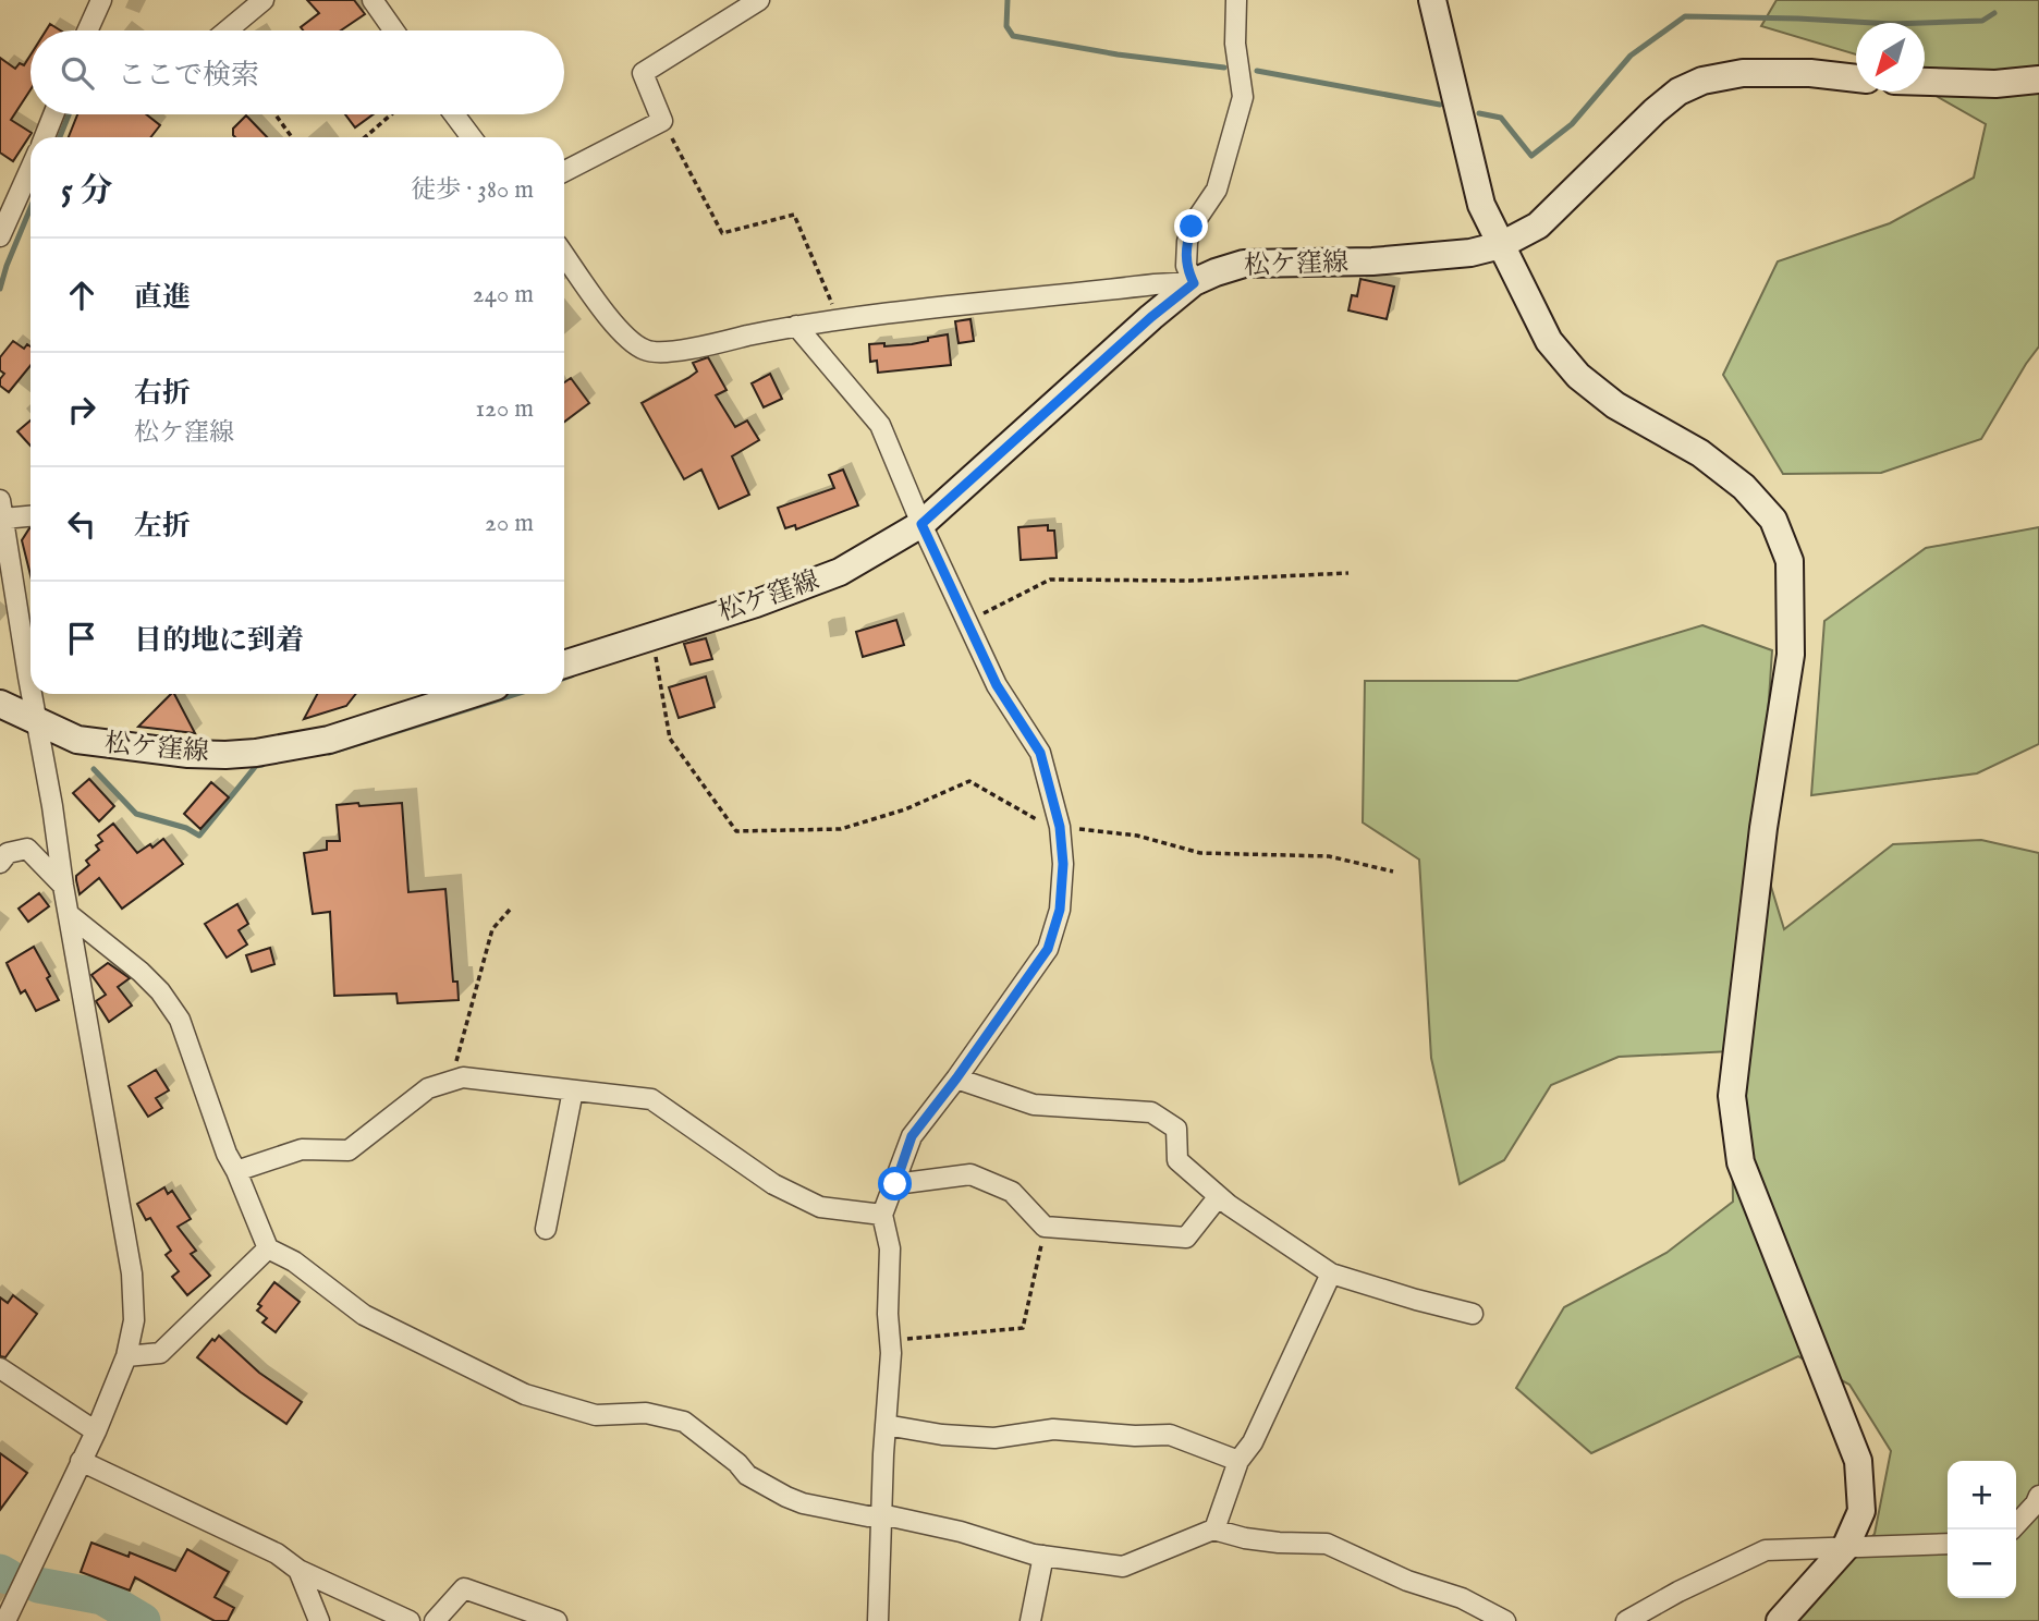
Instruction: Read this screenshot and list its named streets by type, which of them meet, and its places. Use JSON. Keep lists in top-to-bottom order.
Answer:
{
  "streets": {
    "street": ["松ケ窪線"]
  },
  "north": "bottom left",
  "page": {
    "search": "ここで検索",
    "heading": ["5 分", "徒歩 · 380 m"],
    "list": [
      ["直進", "240 m"],
      ["右折", "松ケ窪線", "120 m"],
      ["左折", "20 m"],
      "目的地に到着"
    ],
    "map_buttons": ["+", "−"]
  }
}
